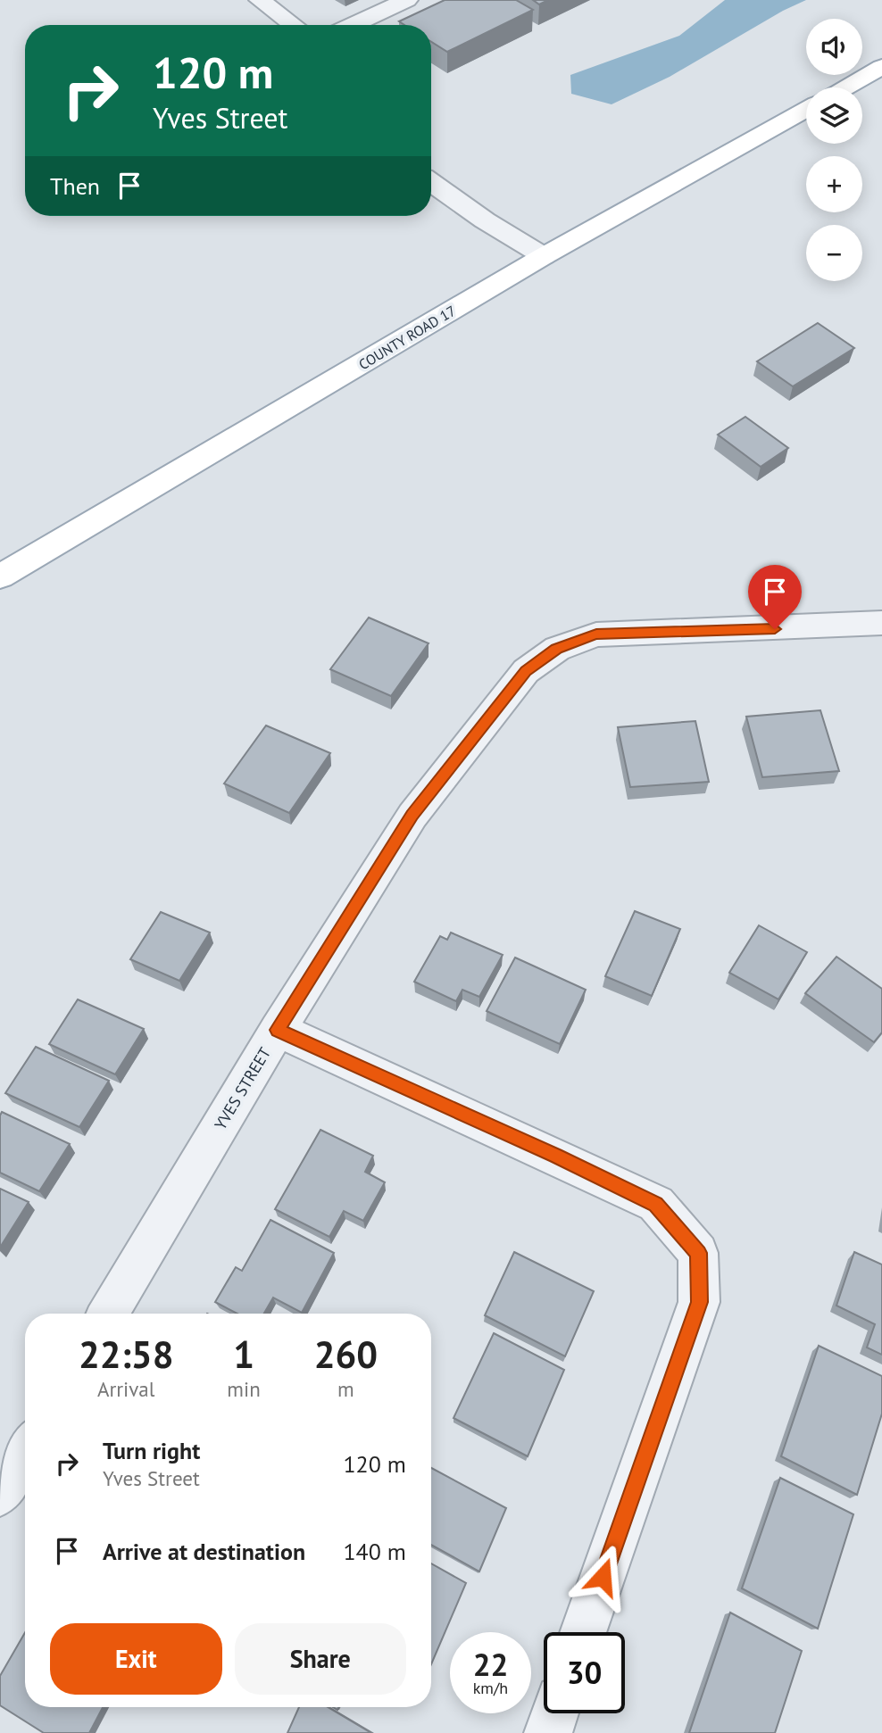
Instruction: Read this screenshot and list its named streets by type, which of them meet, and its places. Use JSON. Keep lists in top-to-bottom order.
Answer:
{
  "streets": {
    "main road": ["COUNTY ROAD 17"],
    "street": ["YVES STREET"]
  },
  "page": {
    "map_buttons": ["+", "−"],
    "turn": ["120 m", "Yves Street"],
    "then": "Then",
    "eta": [
      "22:58",
      "Arrival",
      "1",
      "min",
      "260",
      "m"
    ],
    "list": [
      {
        "name": "Turn right",
        "note": "Yves Street",
        "value": "120 m"
      },
      {
        "name": "Arrive at destination",
        "value": "140 m"
      }
    ],
    "buttons": ["Exit", "Share"],
    "speed": "22 km/h",
    "limit": "30"
  }
}
